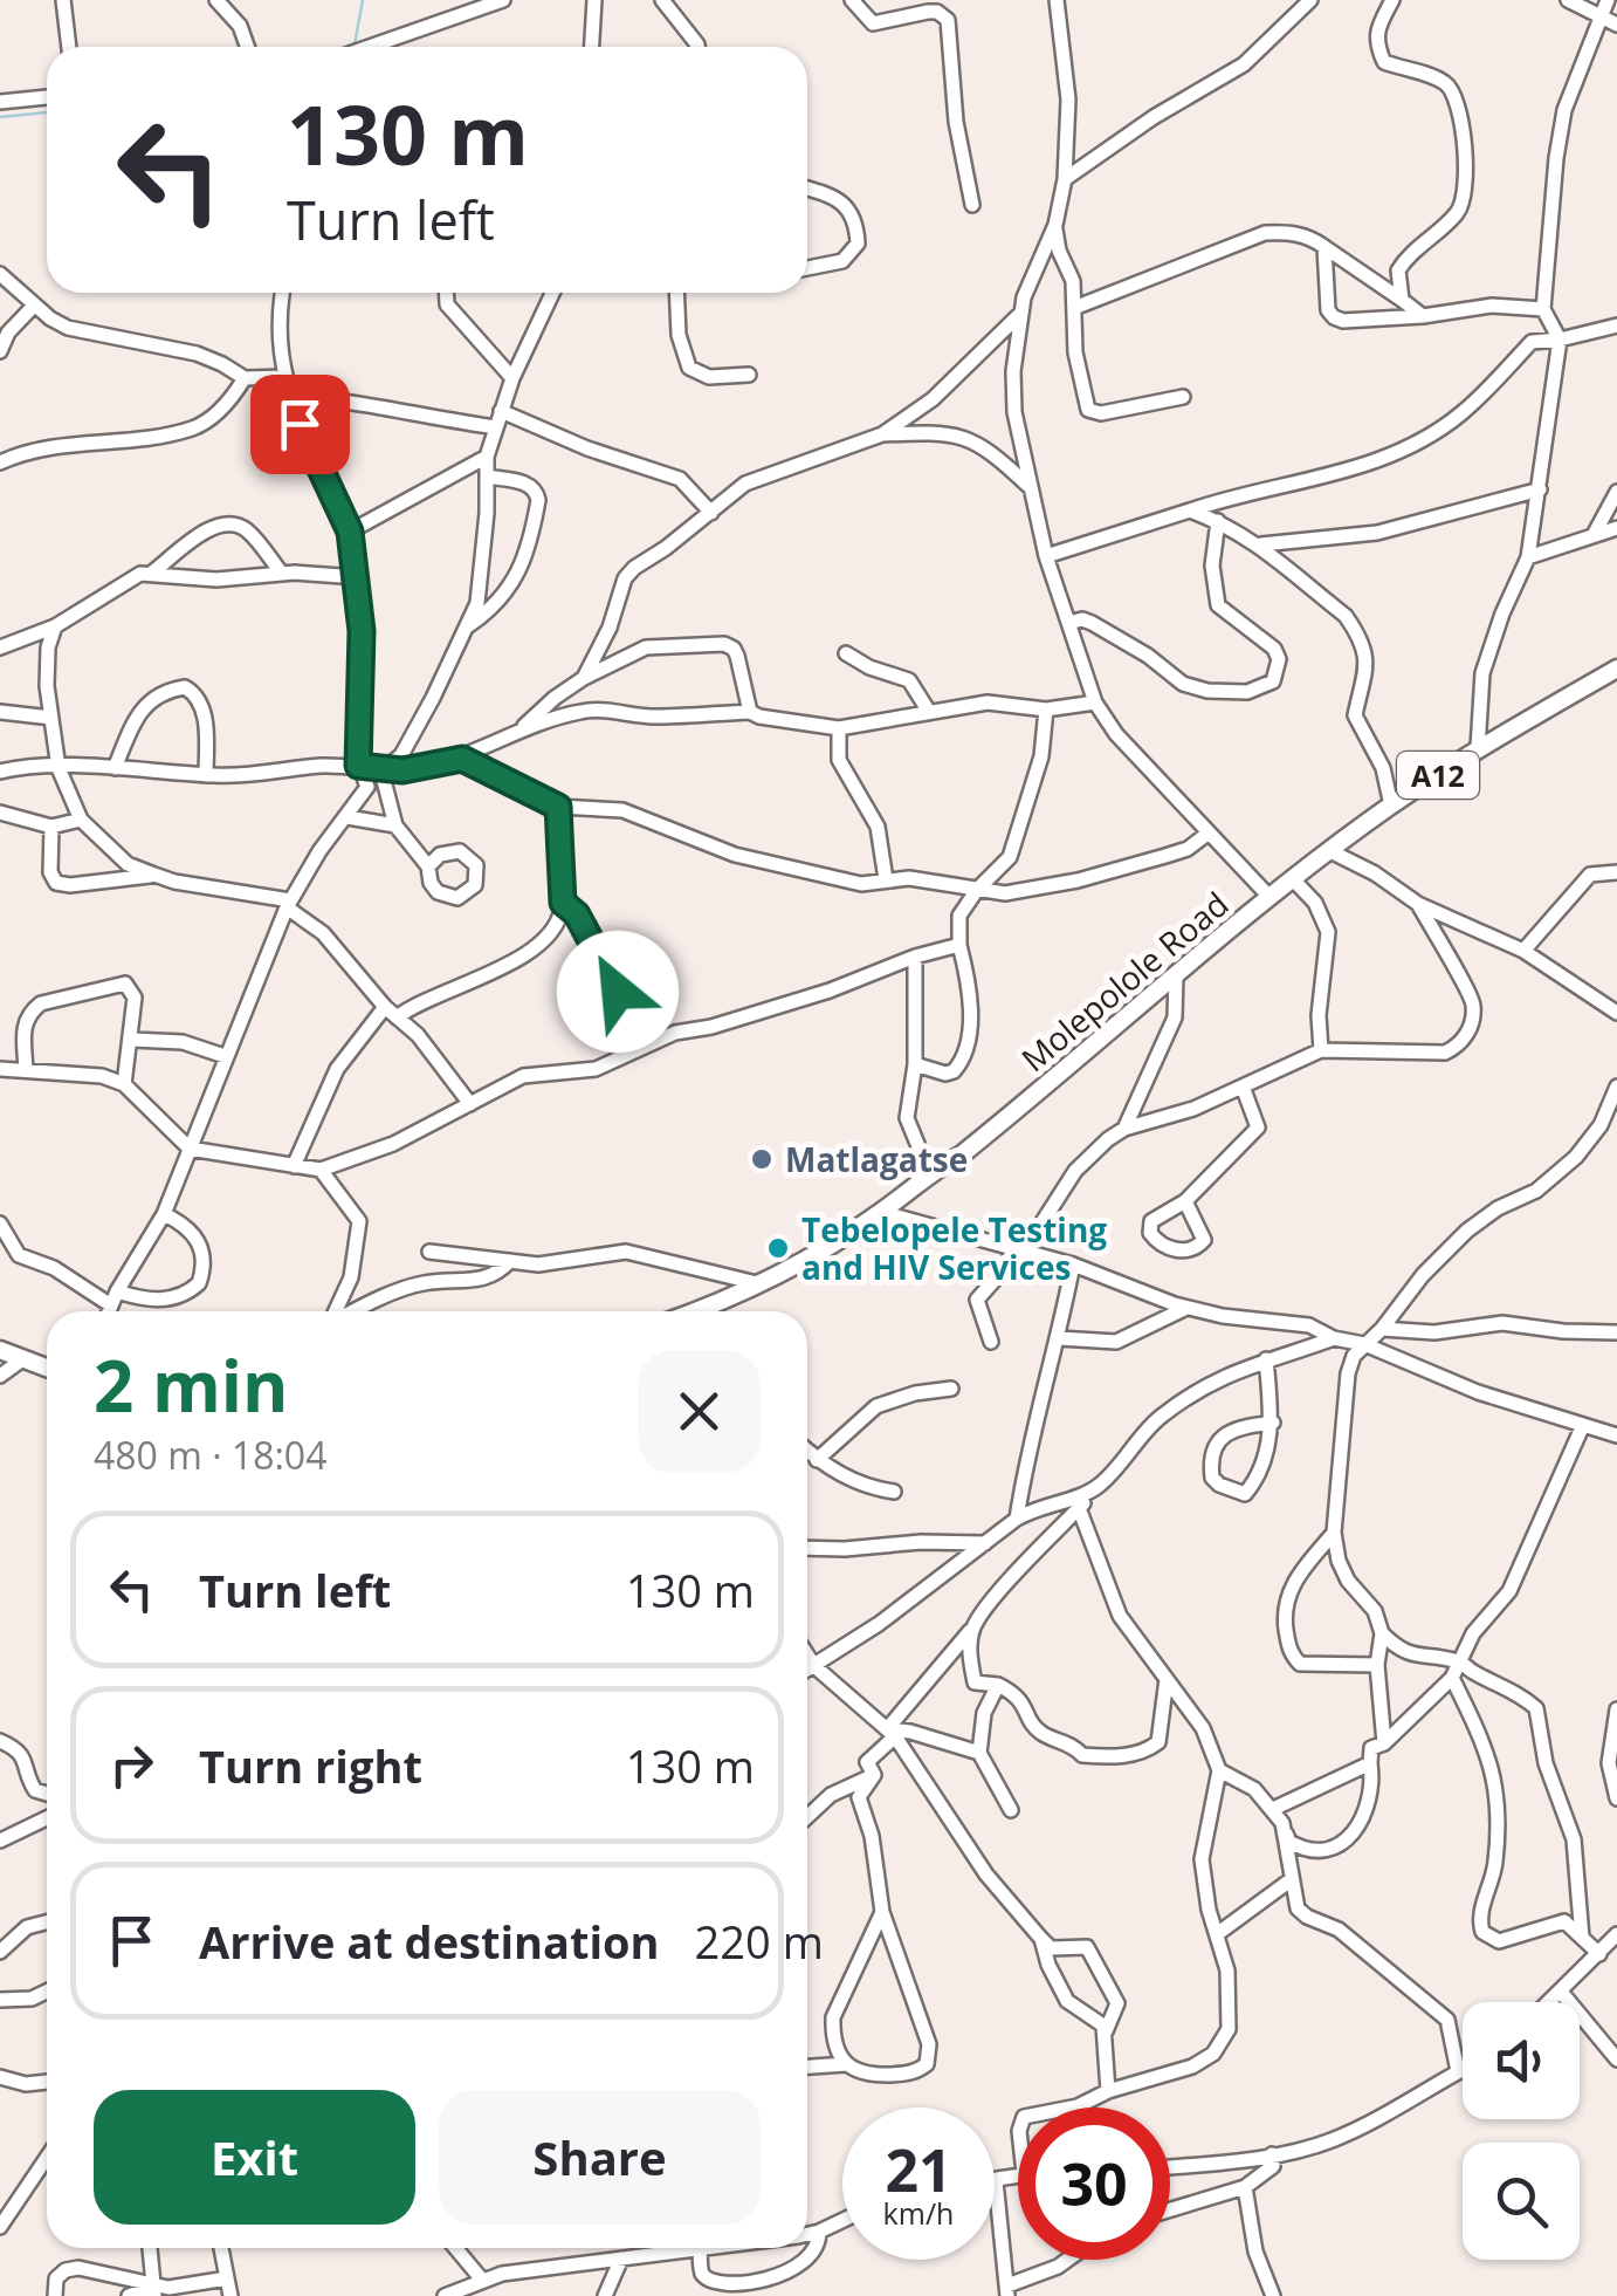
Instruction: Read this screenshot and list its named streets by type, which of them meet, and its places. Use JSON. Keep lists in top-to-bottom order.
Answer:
{
  "streets": {
    "main road": ["A12", "Molepolole Road"]
  },
  "places": ["Matlagatse", "Tebelopele Testing and HIV Services"],
  "page": {
    "turn": ["130 m", "Turn left"],
    "heading": ["2 min", "480 m · 18:04"],
    "list": [
      {
        "name": "Turn left",
        "value": "130 m"
      },
      {
        "name": "Turn right",
        "value": "130 m"
      },
      {
        "name": "Arrive at destination",
        "value": "220 m"
      }
    ],
    "buttons": ["Exit", "Share"],
    "speed": "21 km/h",
    "limit": "30"
  }
}
